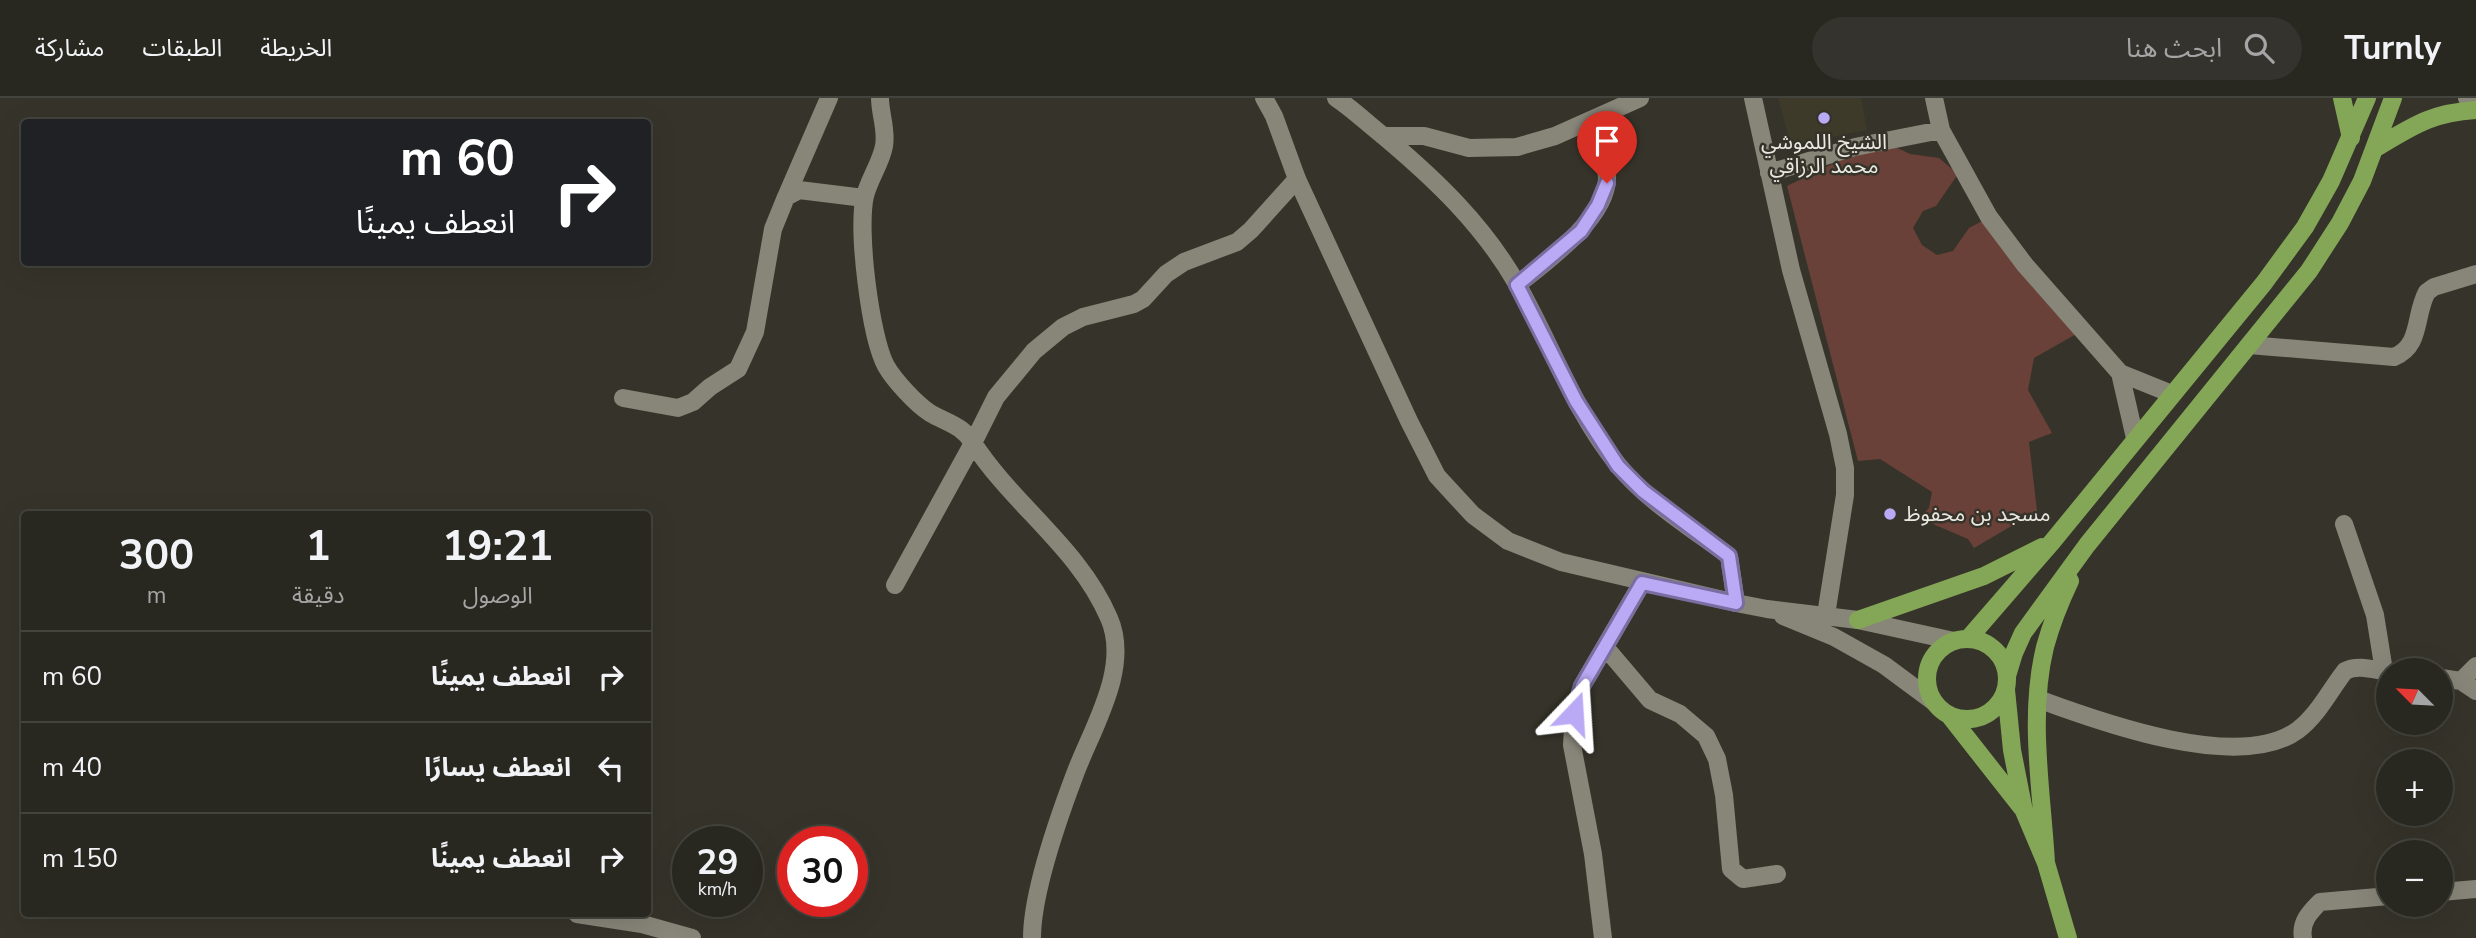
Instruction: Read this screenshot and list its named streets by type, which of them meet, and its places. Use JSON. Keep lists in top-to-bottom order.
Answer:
{
  "places": ["الشيخ اللموشي محمد الرزاقي", "مسجد بن محفوظ"],
  "north": "top left",
  "page": {
    "header": "Turnly",
    "search": "ابحث هنا",
    "nav": ["الخريطة", "الطبقات", "مشاركة"],
    "turn": ["60 m", "انعطف يمينًا"],
    "eta": [
      "19:21",
      "الوصول",
      "1",
      "دقيقة",
      "300",
      "m"
    ],
    "list": [
      {
        "name": "انعطف يمينًا",
        "value": "60 m"
      },
      {
        "name": "انعطف يسارًا",
        "value": "40 m"
      },
      {
        "name": "انعطف يمينًا",
        "value": "150 m"
      }
    ],
    "map_buttons": ["+", "−"],
    "speed": "29 km/h",
    "limit": "30"
  }
}
